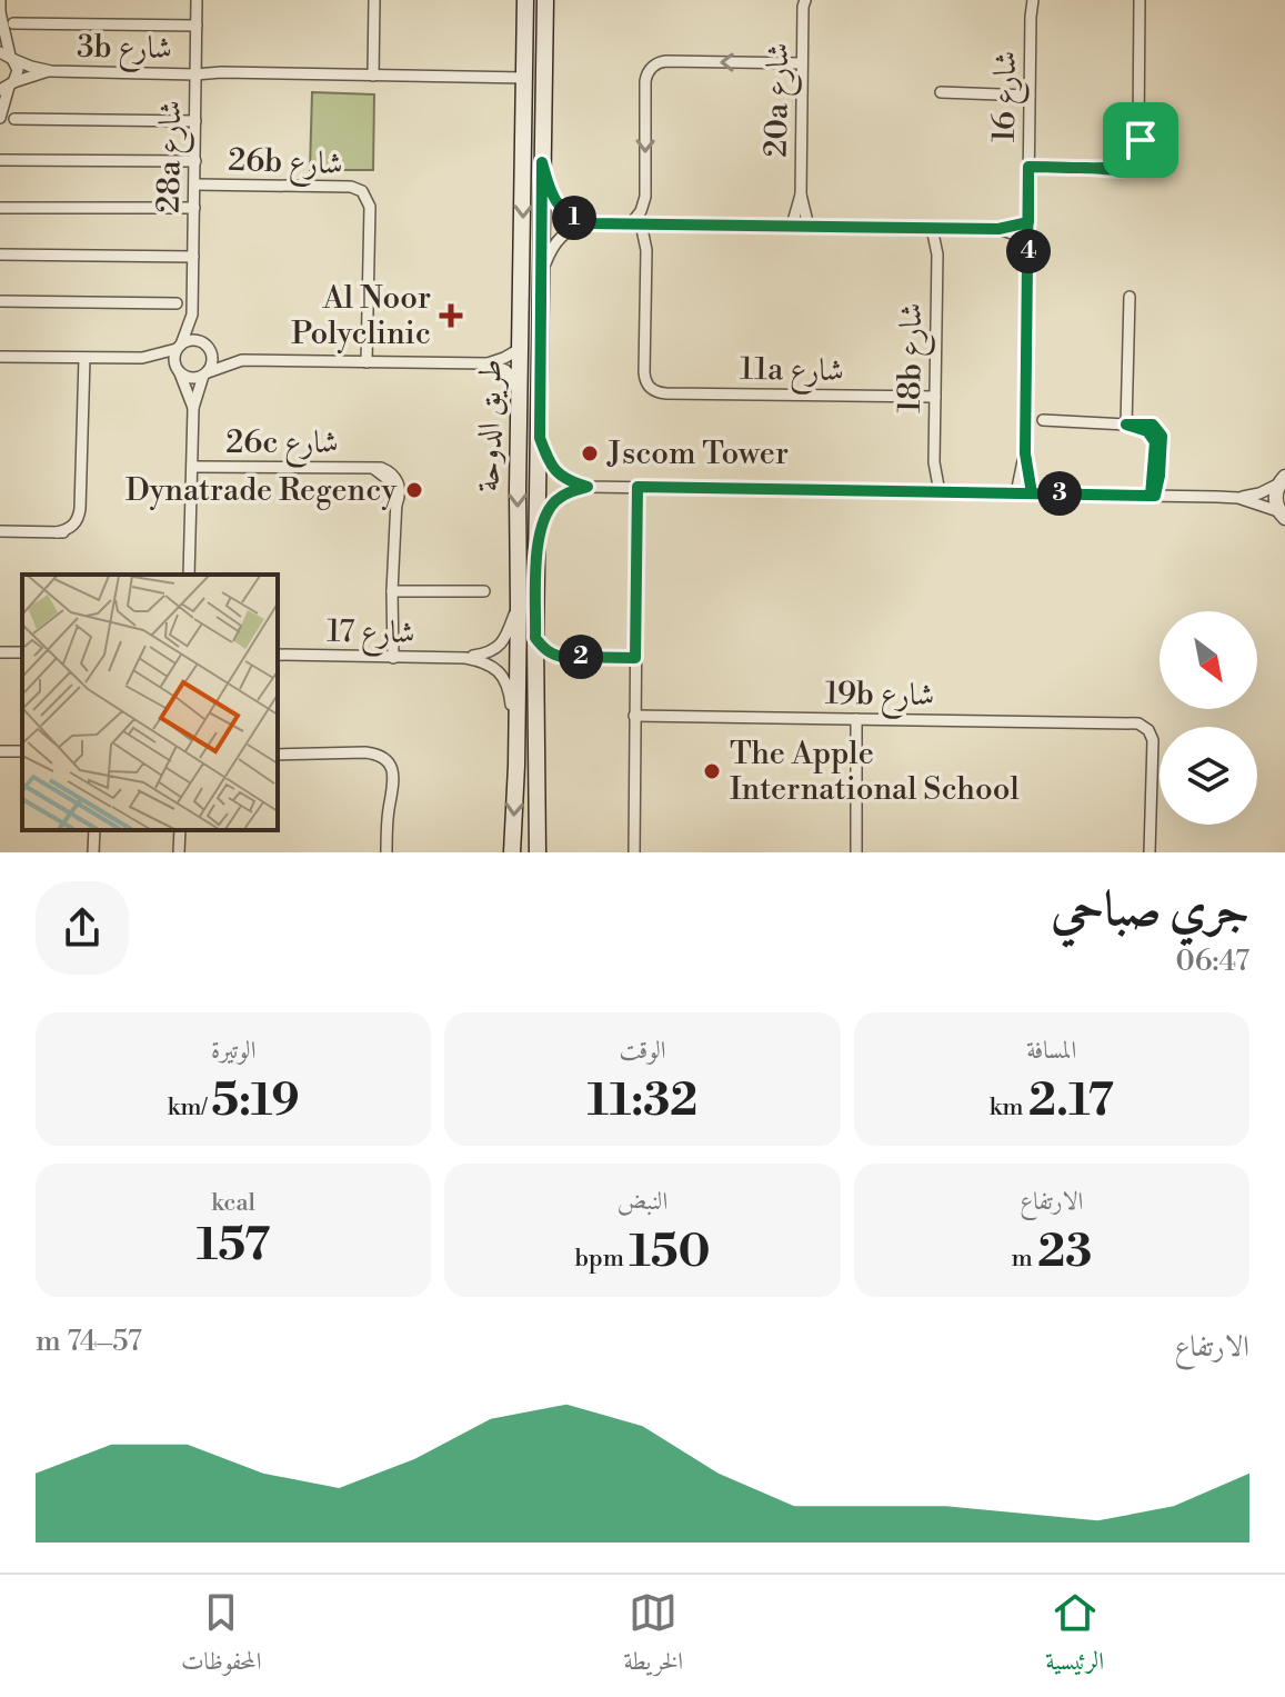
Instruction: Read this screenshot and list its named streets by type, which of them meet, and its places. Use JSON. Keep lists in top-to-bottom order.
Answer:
{
  "streets": {
    "main road": ["طريق الدوحة"],
    "street": [
      "3b شارع",
      "شارع 16",
      "20a شارع",
      "28a شارع",
      "26b شارع",
      "18b شارع",
      "11a شارع",
      "26c شارع",
      "شارع 17",
      "19b شارع"
    ]
  },
  "crossings": [
    ["3b شارع", "28a شارع"],
    ["3b شارع", "طريق الدوحة"],
    ["28a شارع", "26b شارع"],
    ["18b شارع", "11a شارع"],
    ["طريق الدوحة", "شارع 17"],
    ["26c شارع", "شارع 17"]
  ],
  "places": {
    "health": ["Al Noor Polyclinic"],
    "other": ["Jscom Tower", "Dynatrade Regency", "The Apple International School"]
  },
  "north": "bottom right",
  "page": {
    "pins": [
      "1",
      "4",
      "3",
      "2"
    ],
    "heading": ["جري صباحي", "06:47"],
    "stats": [
      ["المسافة", "2.17 km"],
      ["الوقت", "11:32"],
      ["الوتيرة", "5:19 /km"],
      ["الارتفاع", "23 m"],
      ["النبض", "150 bpm"],
      ["kcal", "157"]
    ],
    "chart": ["الارتفاع", "57–74 m"],
    "tabs": ["الرئيسية", "الخريطة", "المحفوظات"]
  }
}
